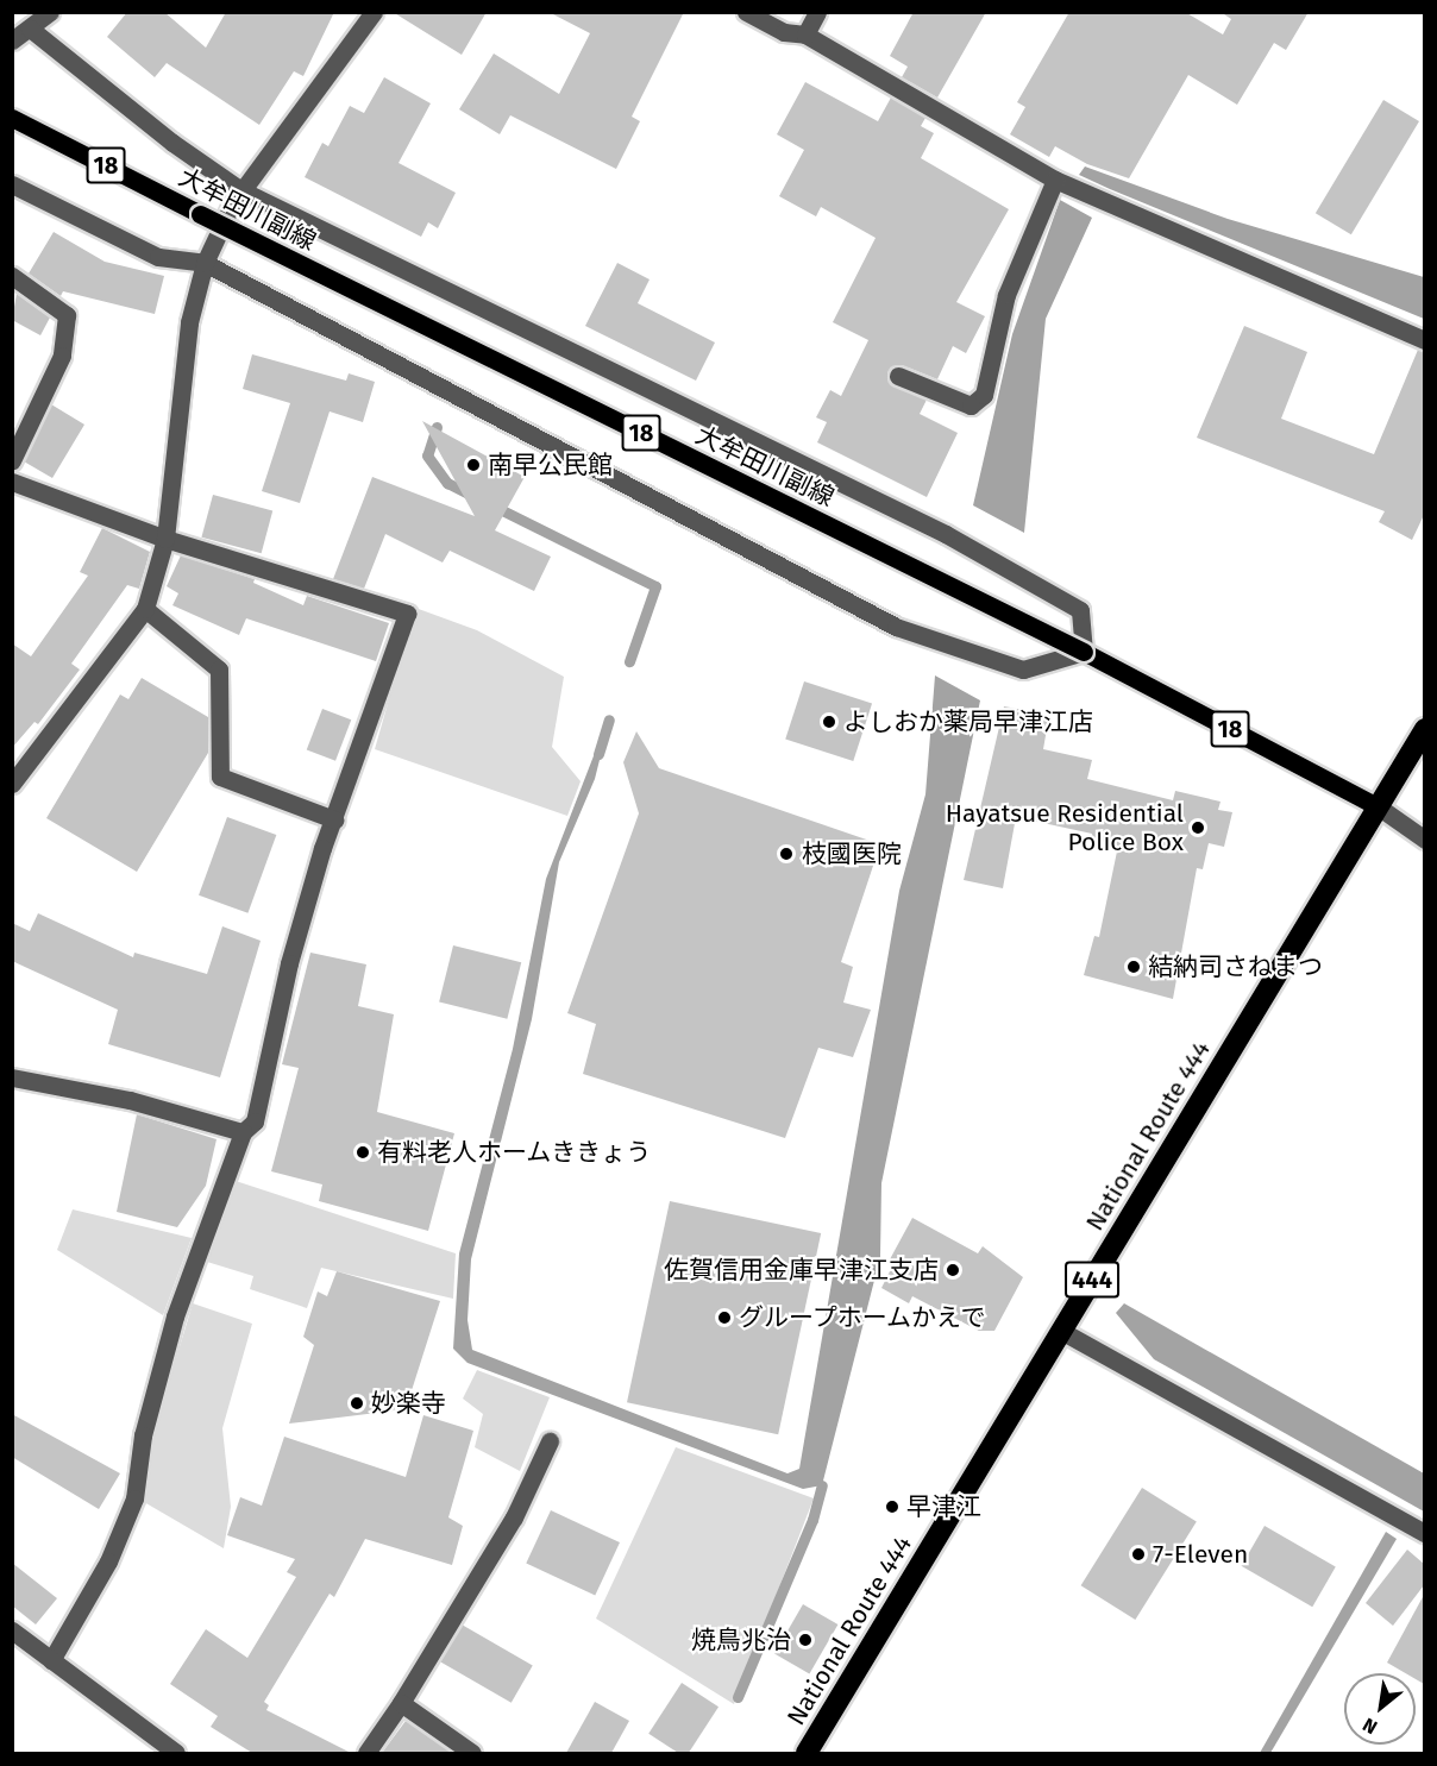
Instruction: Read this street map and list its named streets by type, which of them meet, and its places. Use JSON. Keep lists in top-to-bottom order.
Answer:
{
  "streets": {
    "highway": ["National Route 444", "444"],
    "main road": ["18", "大牟田川副線"]
  },
  "crossings": [
    ["大牟田川副線", "National Route 444"]
  ],
  "places": [
    "南早公民館",
    "よしおか薬局早津江店",
    "Hayatsue Residential Police Box",
    "枝國医院",
    "結納司さねまつ",
    "有料老人ホームききょう",
    "佐賀信用金庫早津江支店",
    "グループホームかえで",
    "妙楽寺",
    "早津江",
    "7-Eleven",
    "焼鳥兆治"
  ],
  "north": "bottom left"
}
